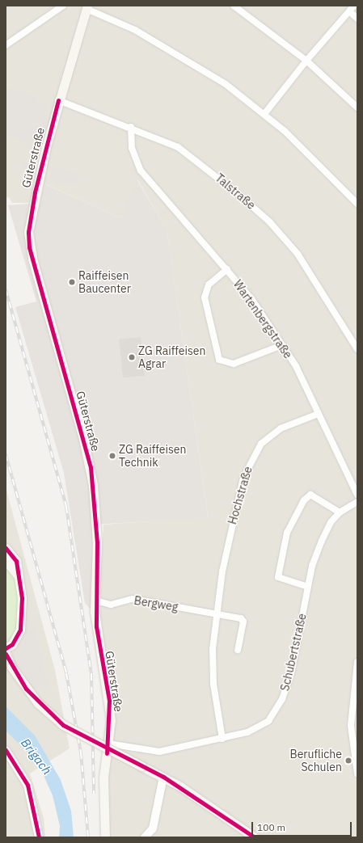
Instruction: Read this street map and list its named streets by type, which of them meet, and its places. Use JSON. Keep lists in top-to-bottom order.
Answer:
{
  "streets": {
    "main road": ["Güterstraße"],
    "street": [
      "Talstraße",
      "Wartenbergstraße",
      "Hochstraße",
      "Bergweg",
      "Schubertstraße"
    ]
  },
  "crossings": [
    ["Güterstraße", "Talstraße"],
    ["Güterstraße", "Bergweg"],
    ["Güterstraße", "Schubertstraße"],
    ["Talstraße", "Wartenbergstraße"],
    ["Wartenbergstraße", "Hochstraße"],
    ["Hochstraße", "Bergweg"],
    ["Hochstraße", "Schubertstraße"]
  ],
  "water": ["Brigach"],
  "places": [
    "Raiffeisen Baucenter",
    "ZG Raiffeisen Agrar",
    "ZG Raiffeisen Technik",
    "Berufliche Schulen"
  ],
  "scale_bar": "100 m"
}
